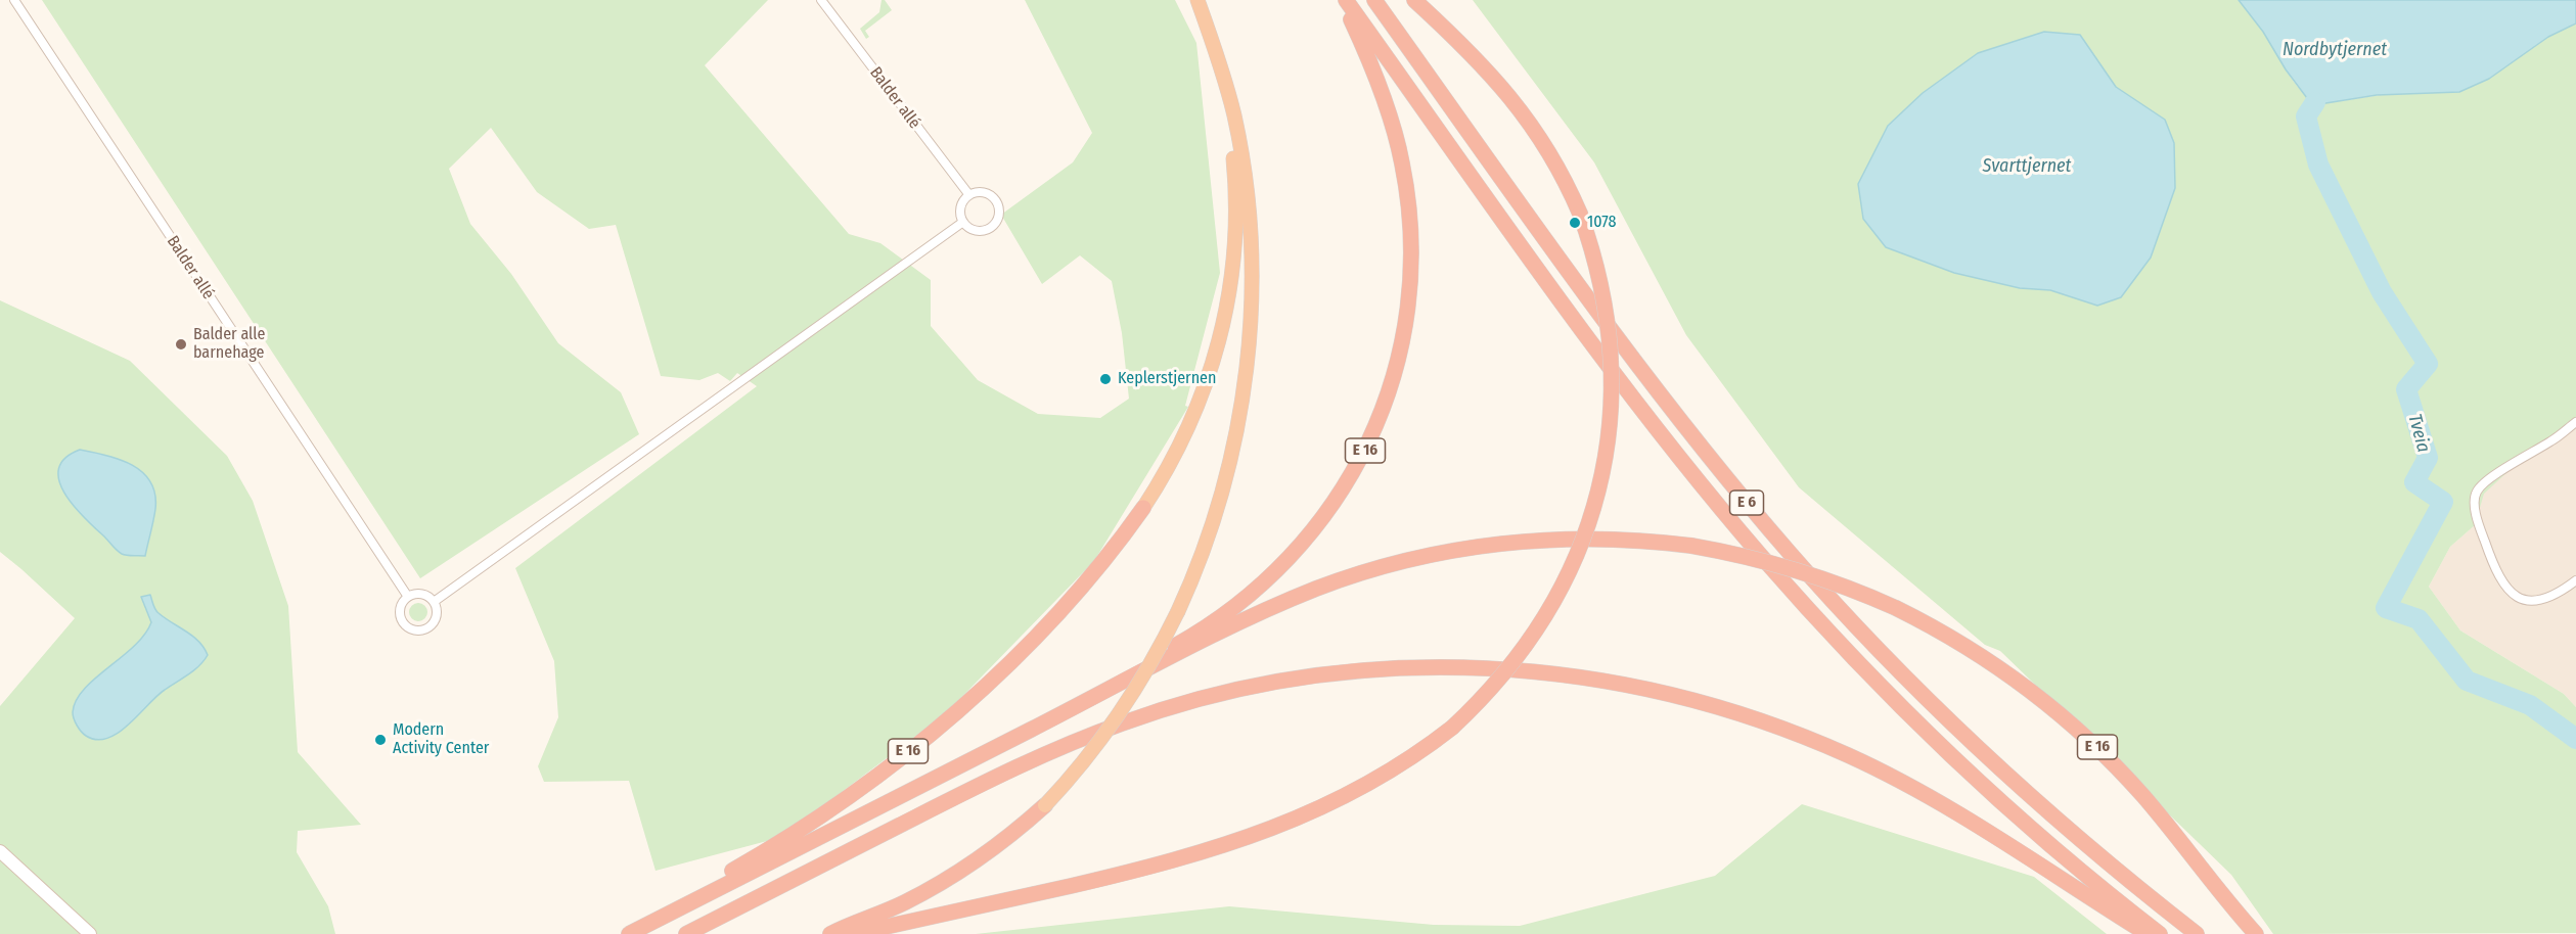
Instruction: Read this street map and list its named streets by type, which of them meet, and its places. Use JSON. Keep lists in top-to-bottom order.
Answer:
{
  "streets": {
    "highway": ["E 16", "E 6"],
    "street": ["Balder allé"]
  },
  "crossings": [
    ["E 16", "E 6"]
  ],
  "water": ["Nordbytjernet", "Svarttjernet", "Tveia"],
  "places": [
    "1078",
    "Balder alle barnehage",
    "Keplerstjernen",
    "Modern Activity Center"
  ]
}
